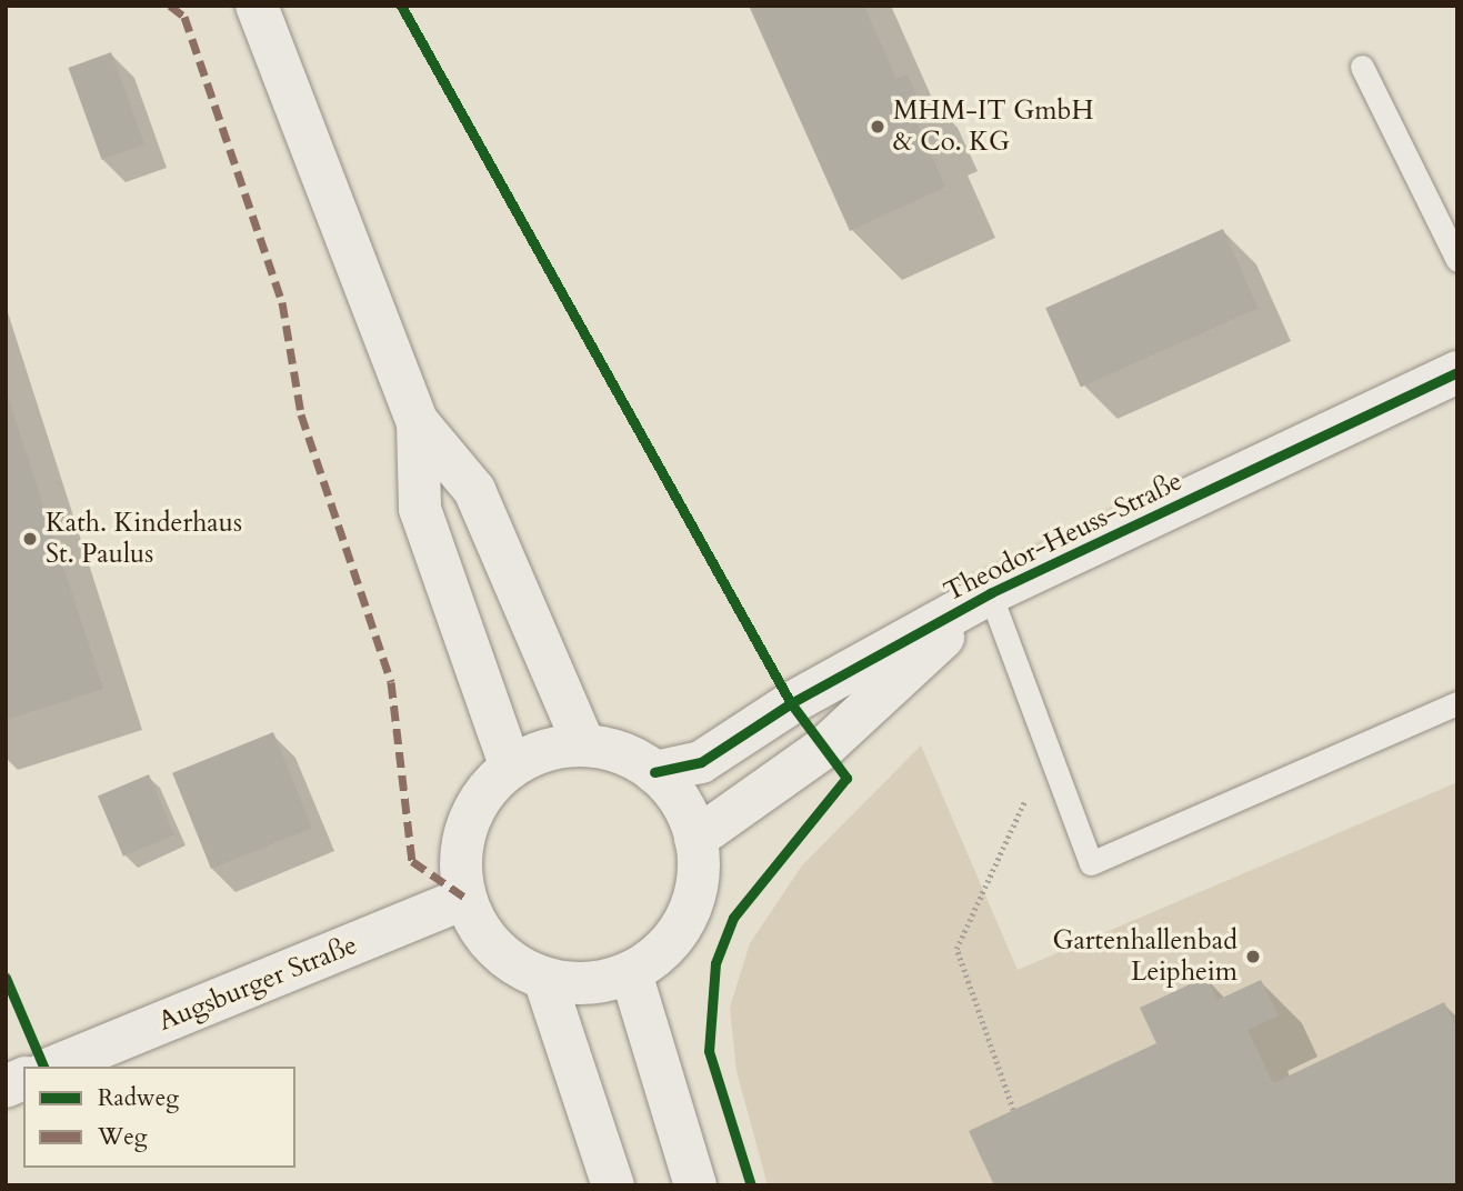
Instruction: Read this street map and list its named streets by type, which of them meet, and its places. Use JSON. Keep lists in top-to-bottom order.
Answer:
{
  "streets": {
    "street": ["Theodor-Heuss-Straße", "Augsburger Straße"]
  },
  "crossings": [
    ["Theodor-Heuss-Straße", "Augsburger Straße"]
  ],
  "places": ["MHM-IT GmbH & Co. KG", "Kath. Kinderhaus St. Paulus", "Gartenhallenbad Leipheim"],
  "legend": ["Radweg", "Weg"]
}
